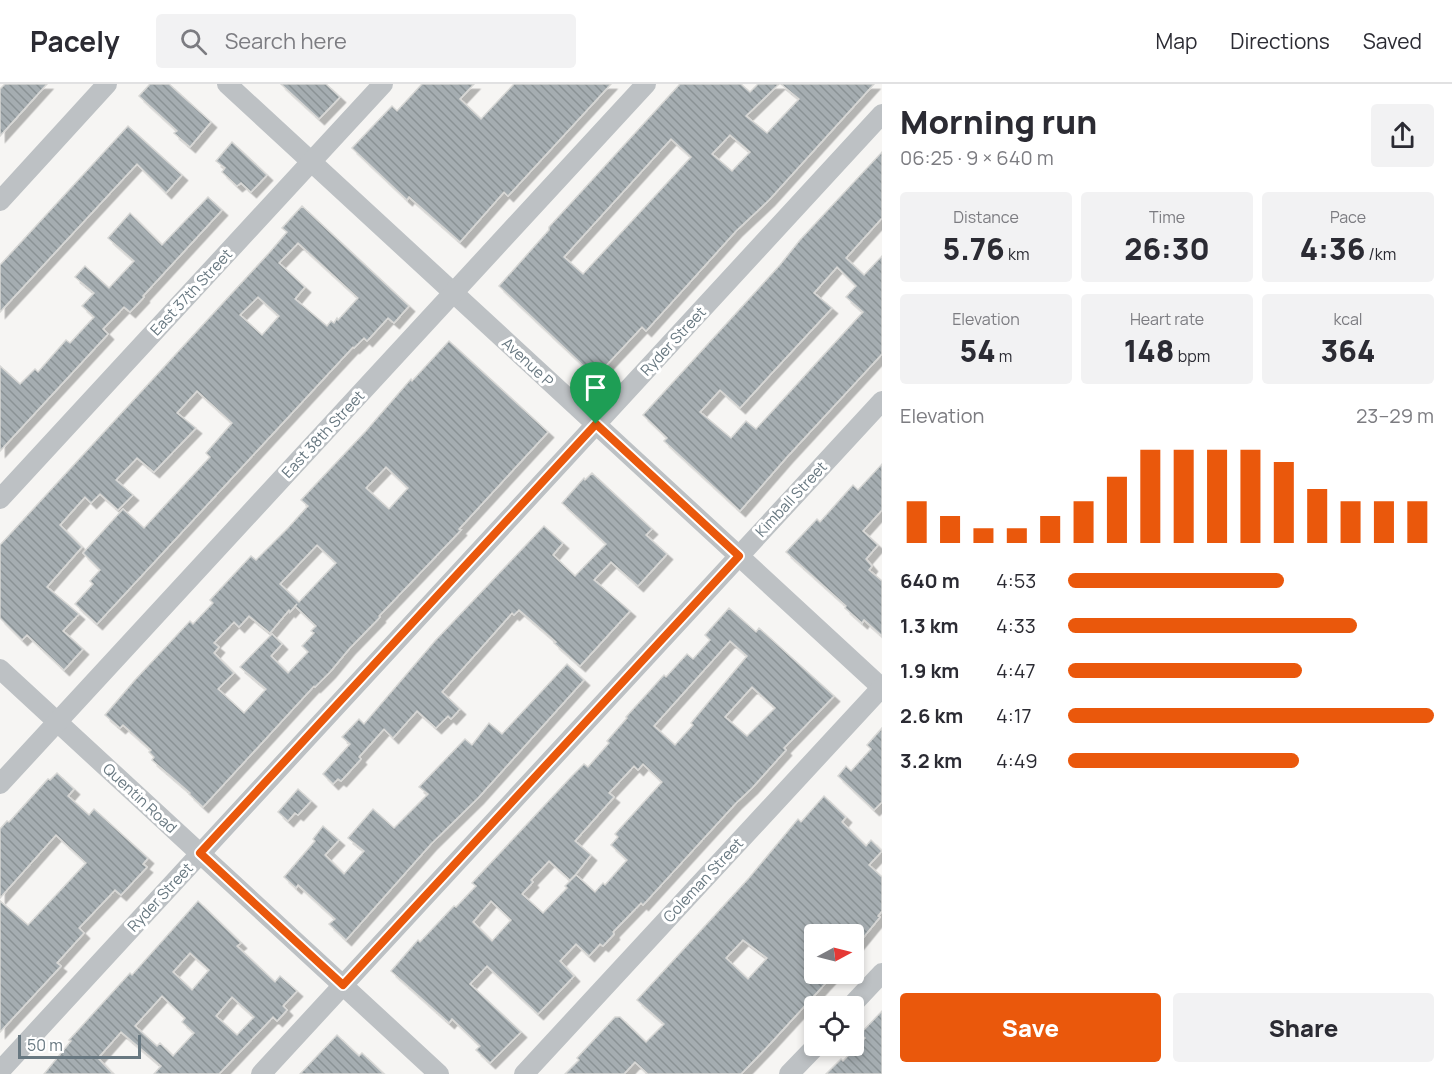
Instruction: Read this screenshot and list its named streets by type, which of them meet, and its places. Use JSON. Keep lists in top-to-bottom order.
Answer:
{
  "streets": {
    "street": [
      "East 37th Street",
      "Ryder Street",
      "Avenue P",
      "East 38th Street",
      "Kimball Street",
      "Quentin Road",
      "Coleman Street"
    ]
  },
  "crossings": [
    ["East 37th Street", "Avenue P"],
    ["Ryder Street", "Avenue P"],
    ["Ryder Street", "Quentin Road"],
    ["Avenue P", "East 38th Street"],
    ["Avenue P", "Kimball Street"],
    ["Avenue P", "Coleman Street"],
    ["East 38th Street", "Quentin Road"],
    ["Kimball Street", "Quentin Road"]
  ],
  "scale_bar": "50 m",
  "north": "right",
  "page": {
    "header": "Pacely",
    "search": "Search here",
    "nav": ["Map", "Directions", "Saved"],
    "heading": ["Morning run", "06:25 · 9 × 640 m"],
    "stats": [
      ["Distance", "5.76 km"],
      ["Time", "26:30"],
      ["Pace", "4:36 /km"],
      ["Elevation", "54 m"],
      ["Heart rate", "148 bpm"],
      ["kcal", "364"]
    ],
    "chart": ["Elevation", "23–29 m"],
    "list": [
      {
        "name": "640 m",
        "note": "4:53"
      },
      {
        "name": "1.3 km",
        "note": "4:33"
      },
      {
        "name": "1.9 km",
        "note": "4:47"
      },
      {
        "name": "2.6 km",
        "note": "4:17"
      },
      {
        "name": "3.2 km",
        "note": "4:49"
      }
    ],
    "buttons": ["Save", "Share"],
    "scale": "50 m"
  }
}
